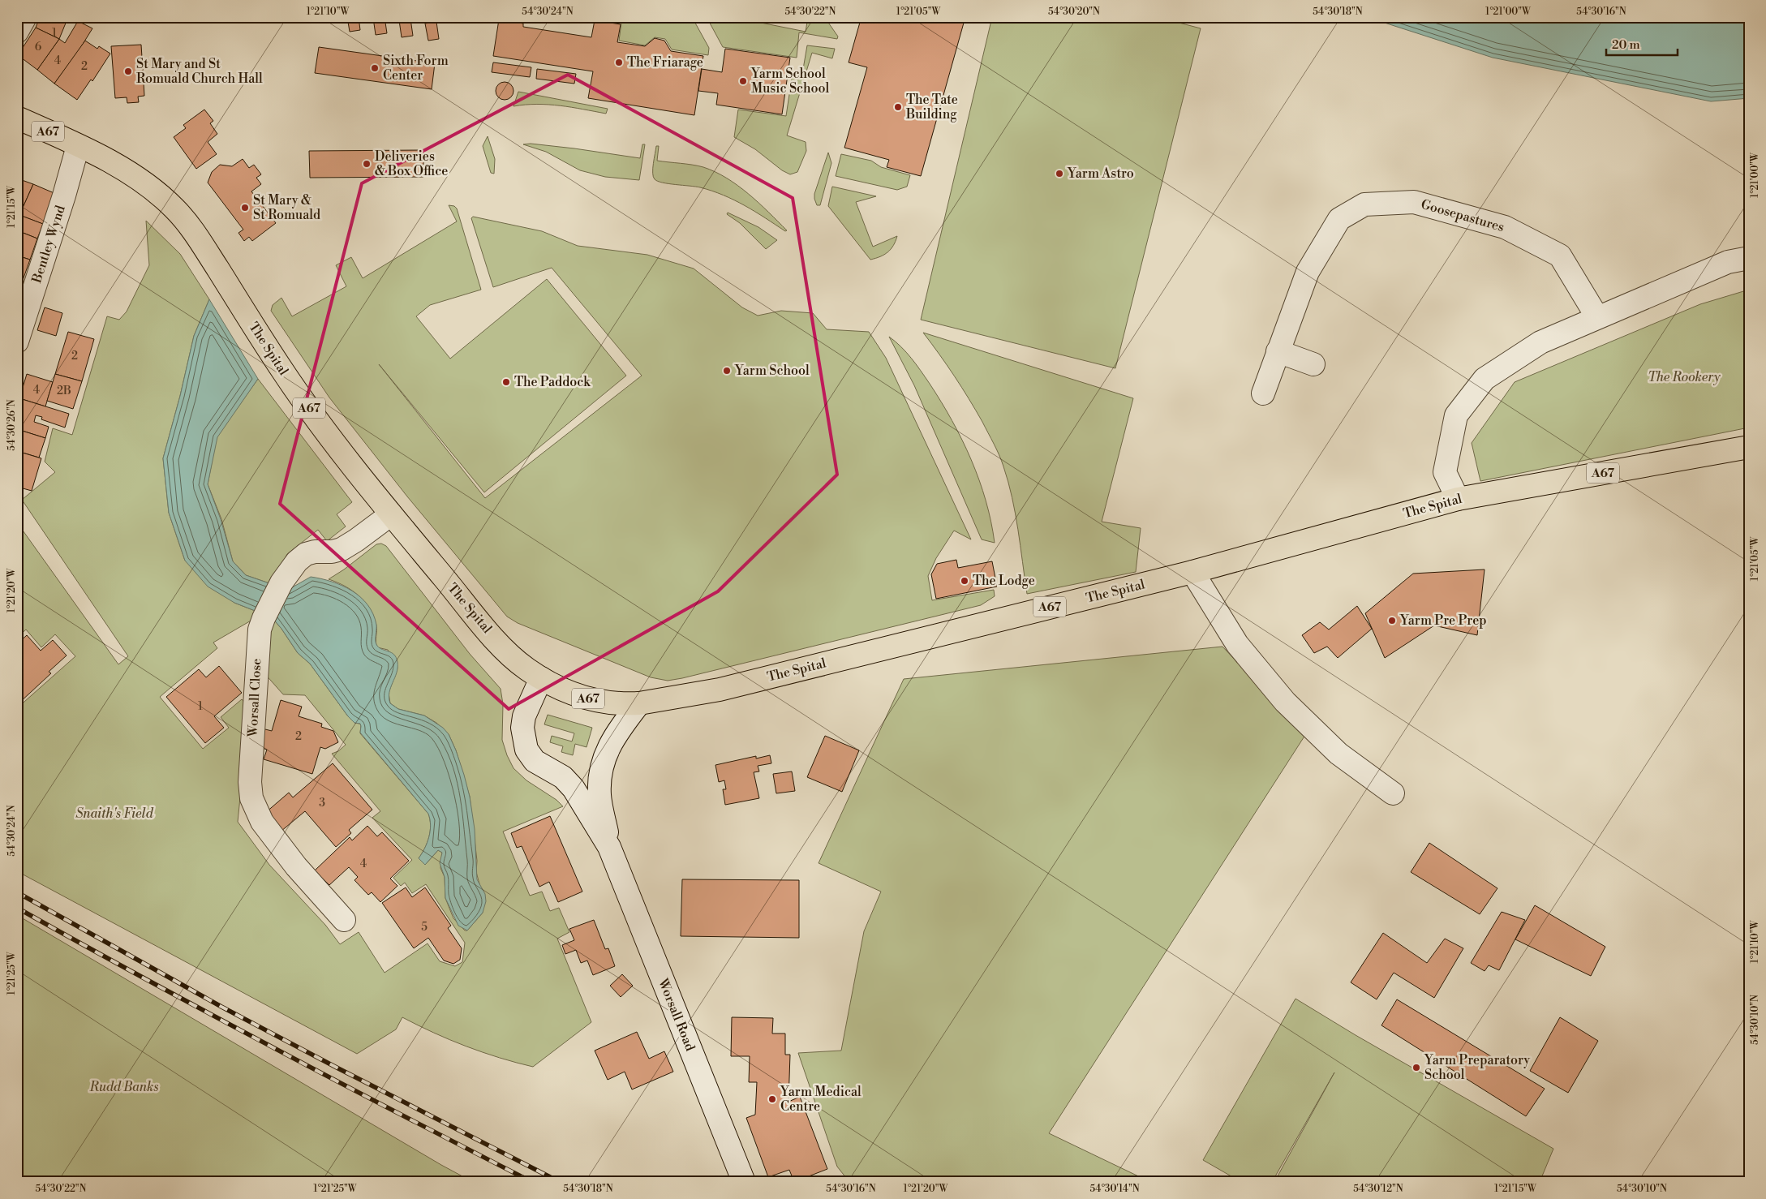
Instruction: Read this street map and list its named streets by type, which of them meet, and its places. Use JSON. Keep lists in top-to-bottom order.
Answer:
{
  "streets": {
    "main road": ["A67", "The Spital"],
    "street": [
      "Goosepastures",
      "Bentley Wynd",
      "Worsall Close",
      "Worsall Road"
    ]
  },
  "crossings": [
    ["A67", "Bentley Wynd"],
    ["A67", "The Spital"],
    ["Bentley Wynd", "The Spital"],
    ["The Spital", "Worsall Close"],
    ["The Spital", "Worsall Road"]
  ],
  "parks": ["The Rookery", "Snaith's Field", "Rudd Banks"],
  "places": [
    "The Friarage",
    "Sixth Form Center",
    "St Mary and St Romuald Church Hall",
    "Yarm School Music School",
    "The Tate Building",
    "Deliveries & Box Office",
    "Yarm Astro",
    "St Mary & St Romuald",
    "Yarm School",
    "The Paddock",
    "The Lodge",
    "Yarm Pre Prep",
    "Yarm Preparatory School",
    "Yarm Medical Centre"
  ],
  "house_numbers": [
    "1",
    "6",
    "4",
    "2",
    "2",
    "4",
    "2B",
    "1",
    "2",
    "3",
    "4",
    "5"
  ],
  "scale_bar": "20 m",
  "coordinates": [
    "1°21'10\"W",
    "54°30'24\"N",
    "54°30'22\"N",
    "1°21'05\"W",
    "54°30'20\"N",
    "54°30'18\"N",
    "1°21'00\"W",
    "54°30'16\"N",
    "1°21'15\"W",
    "54°30'26\"N",
    "1°21'20\"W",
    "1°21'25\"W",
    "54°30'10\"N",
    "54°30'14\"N",
    "54°30'12\"N"
  ]
}
